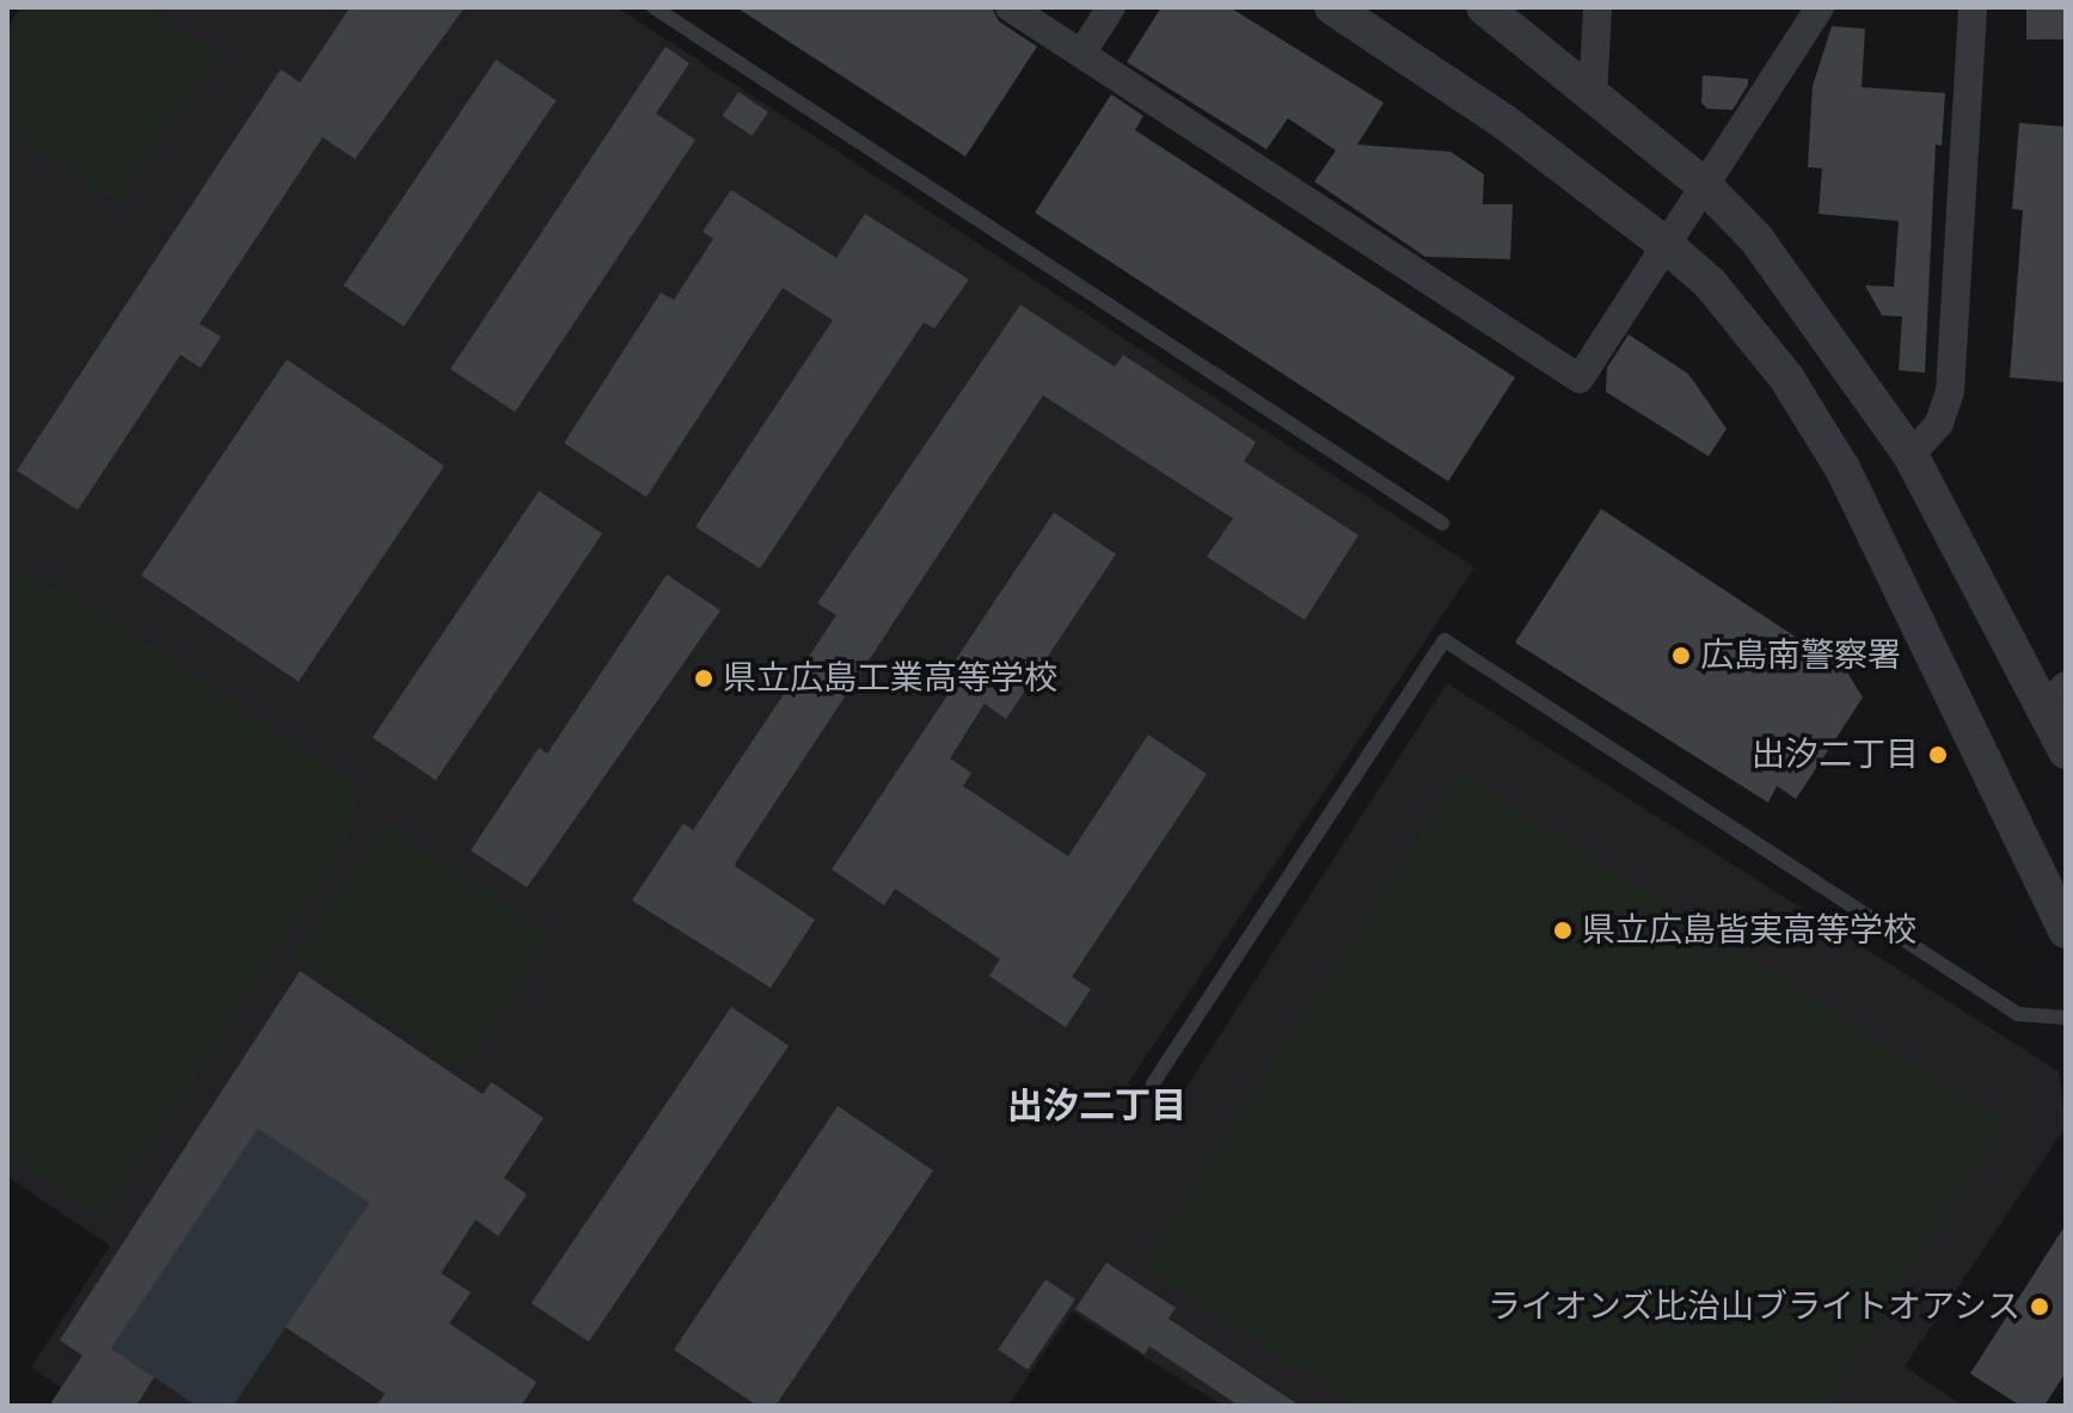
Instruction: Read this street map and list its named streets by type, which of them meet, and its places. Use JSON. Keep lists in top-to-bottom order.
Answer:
{
  "districts": ["出汐二丁目"],
  "places": [
    "広島南警察署",
    "県立広島工業高等学校",
    "出汐二丁目",
    "県立広島皆実高等学校",
    "ライオンズ比治山ブライトオアシス"
  ]
}
